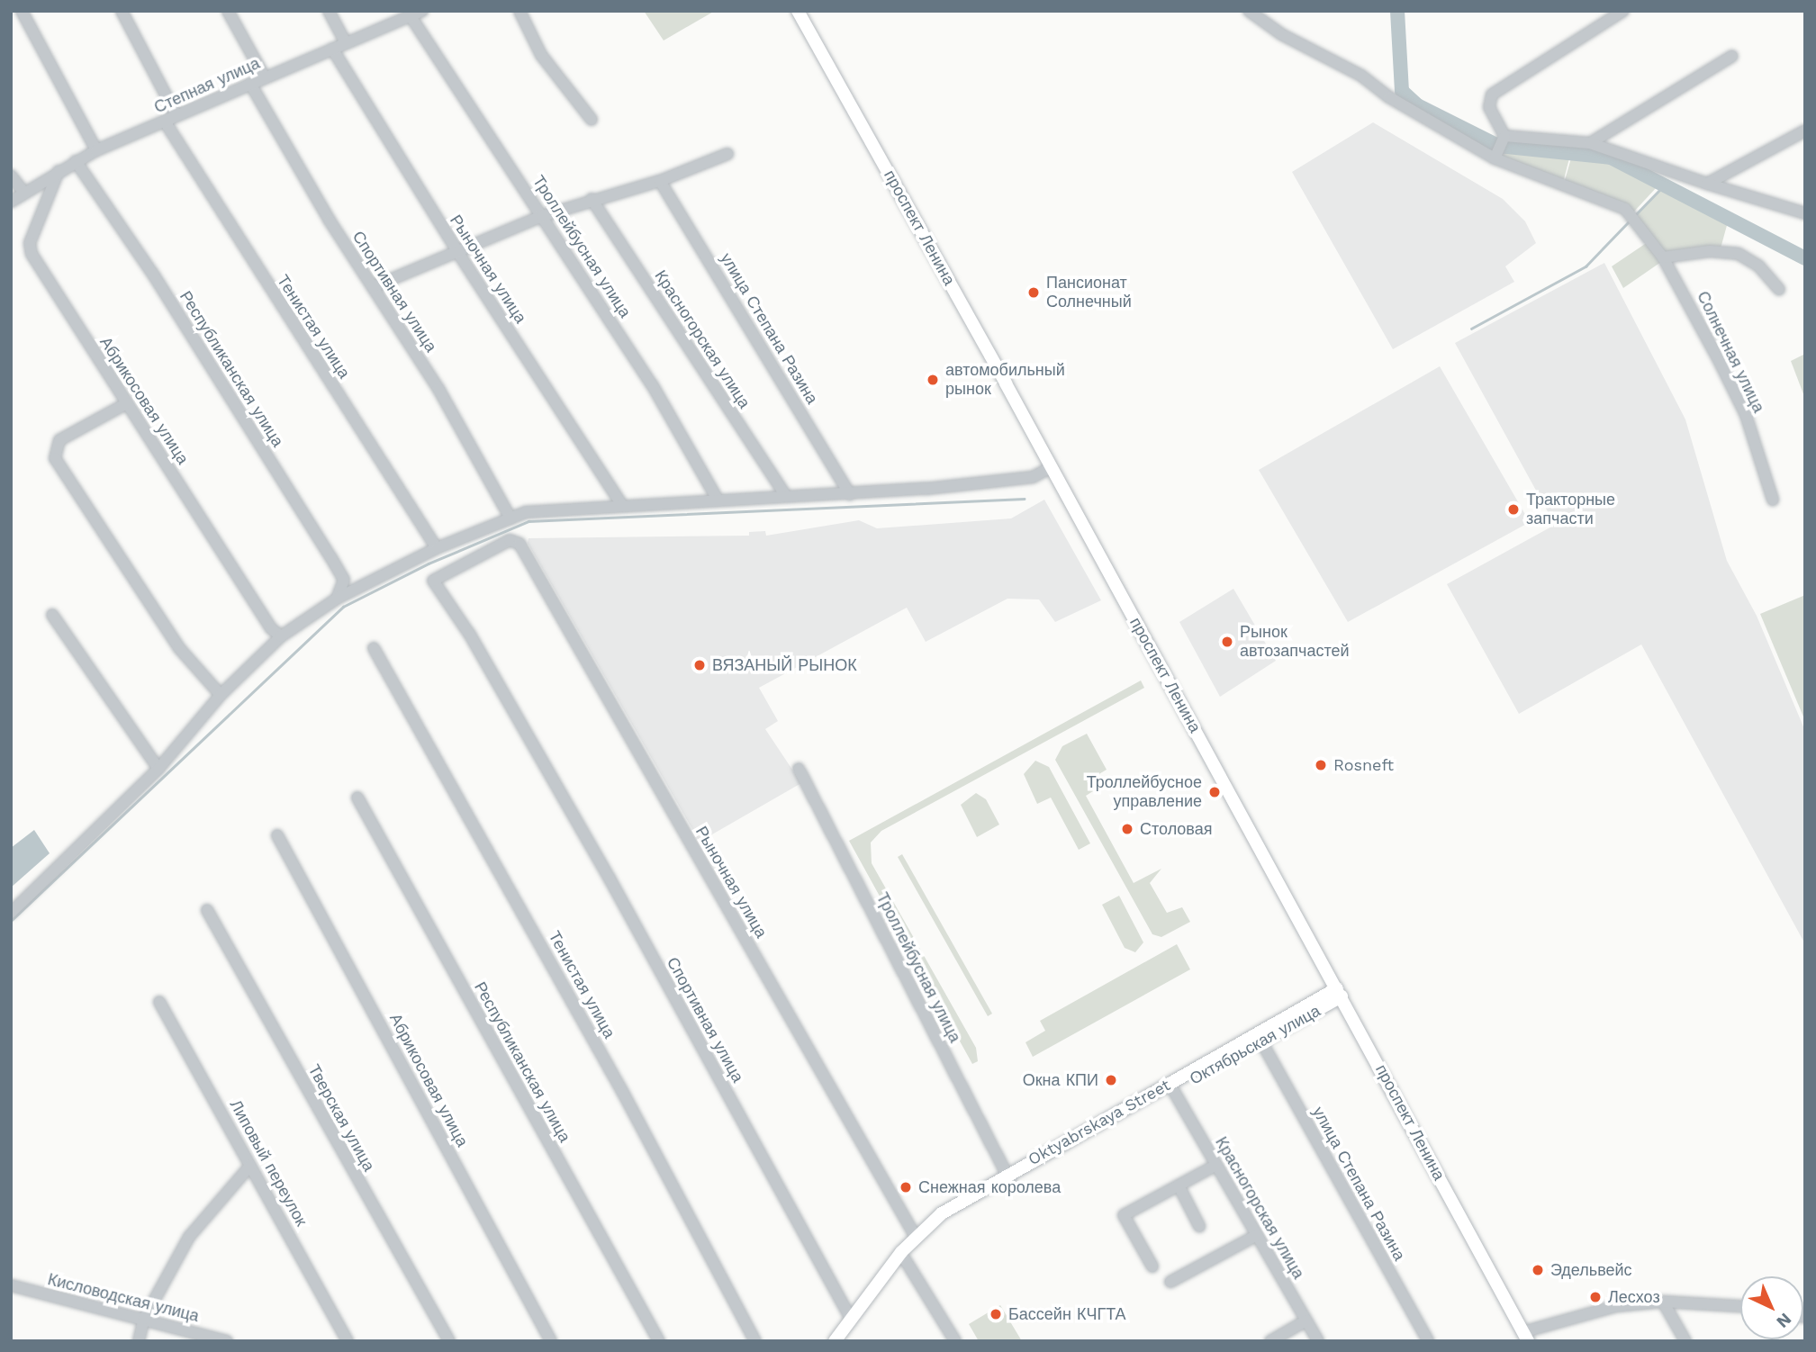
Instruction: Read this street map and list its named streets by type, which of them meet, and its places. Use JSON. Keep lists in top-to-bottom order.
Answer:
{
  "streets": {
    "main road": ["проспект Ленина", "Октябрьская улица", "Oktyabrskaya Street"],
    "street": [
      "Степная улица",
      "Троллейбусная улица",
      "Рыночная улица",
      "Спортивная улица",
      "Тенистая улица",
      "улица Степана Разина",
      "Красногорская улица",
      "Солнечная улица",
      "Республиканская улица",
      "Абрикосовая улица",
      "Тверская улица",
      "Липовый переулок",
      "Кисловодская улица"
    ]
  },
  "crossings": [
    ["Степная улица", "Троллейбусная улица"],
    ["Степная улица", "Рыночная улица"],
    ["Степная улица", "Спортивная улица"],
    ["Степная улица", "Тенистая улица"],
    ["Степная улица", "Республиканская улица"],
    ["Степная улица", "Абрикосовая улица"],
    ["проспект Ленина", "Октябрьская улица"],
    ["проспект Ленина", "Oktyabrskaya Street"],
    ["Троллейбусная улица", "Октябрьская улица"],
    ["Троллейбусная улица", "Oktyabrskaya Street"],
    ["Рыночная улица", "Спортивная улица"],
    ["Рыночная улица", "Oktyabrskaya Street"],
    ["Спортивная улица", "Oktyabrskaya Street"],
    ["улица Степана Разина", "Октябрьская улица"],
    ["улица Степана Разина", "Oktyabrskaya Street"],
    ["Красногорская улица", "Октябрьская улица"],
    ["Октябрьская улица", "Oktyabrskaya Street"]
  ],
  "places": [
    "Пансионат Солнечный",
    "автомобильный рынок",
    "Тракторные запчасти",
    "Рынок автозапчастей",
    "ВЯЗАНЫЙ РЫНОК",
    "Rosneft",
    "Троллейбусное управление",
    "Столовая",
    "Окна КПИ",
    "Снежная королева",
    "Эдельвейс",
    "Лесхоз",
    "Бассейн КЧГТА"
  ],
  "north": "bottom right"
}
